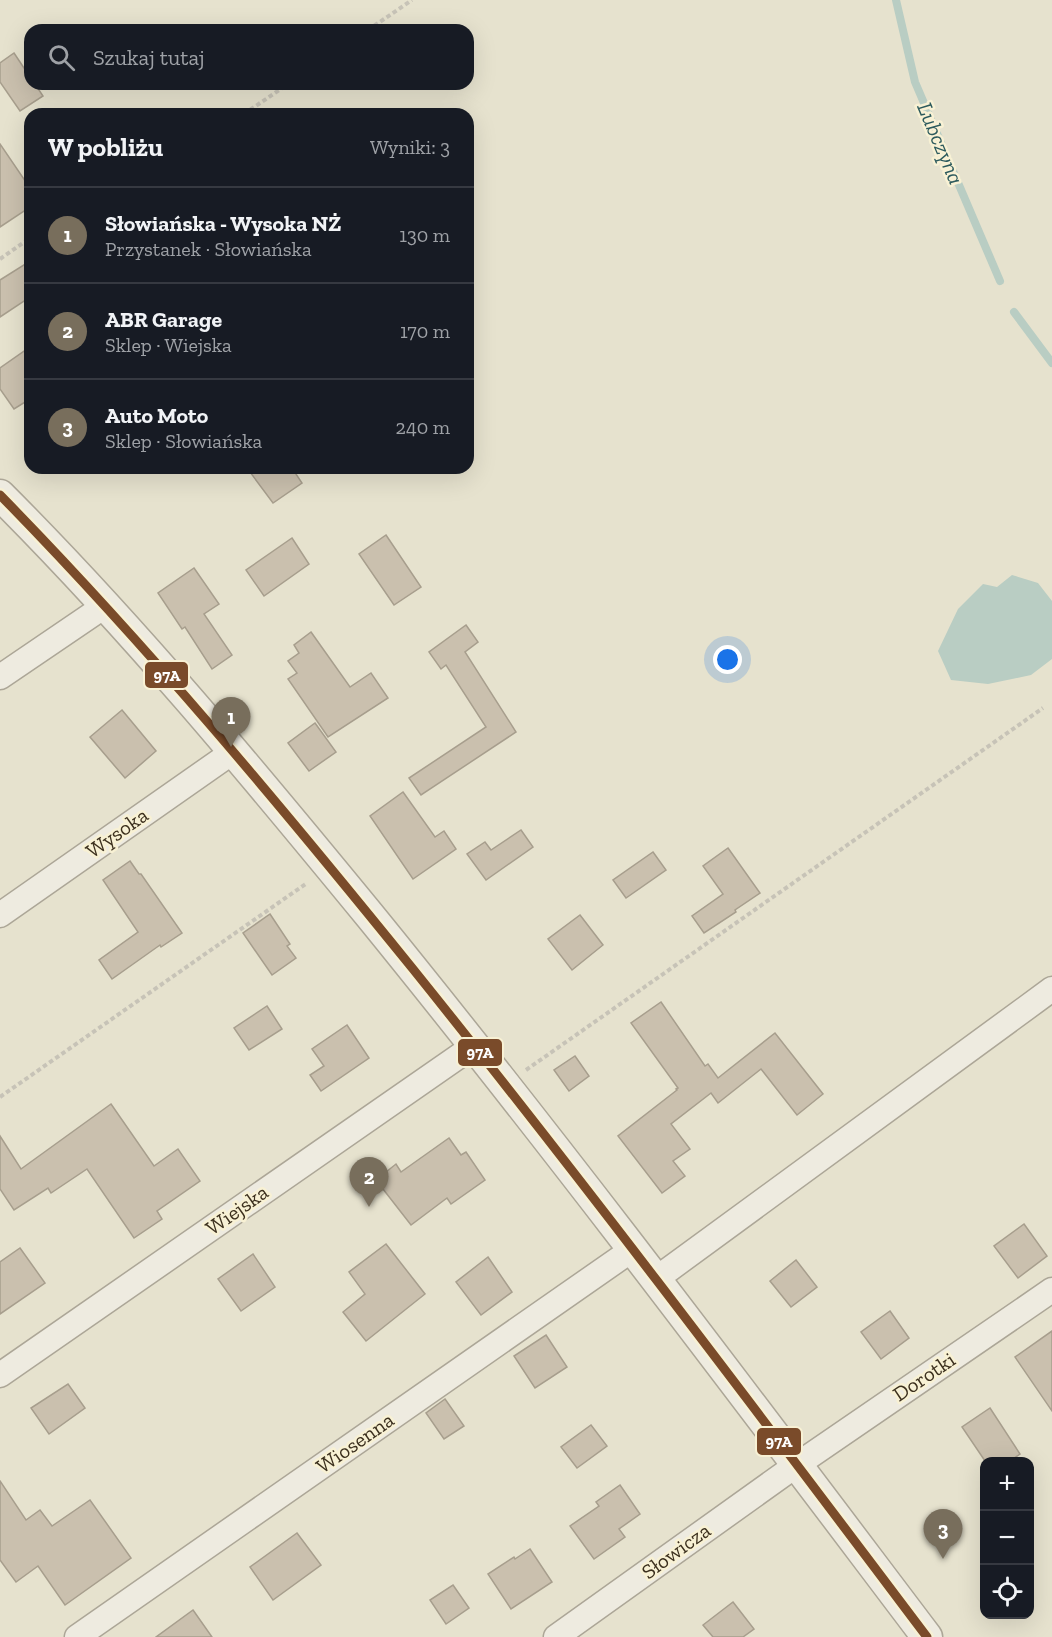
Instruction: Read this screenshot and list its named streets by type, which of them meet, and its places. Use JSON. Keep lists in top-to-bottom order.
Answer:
{
  "streets": {
    "street": [
      "Wysoka",
      "Wiejska",
      "Dorotki",
      "Wiosenna",
      "Słowicza"
    ]
  },
  "crossings": [
    ["Dorotki", "Słowicza"]
  ],
  "water": ["Lubczyna"],
  "lines": ["transit line 97A"],
  "page": {
    "search": "Szukaj tutaj",
    "heading": ["W pobliżu", "Wyniki: 3"],
    "list": [
      {
        "mark": "1",
        "name": "Słowiańska - Wysoka NŻ",
        "note": "Przystanek · Słowiańska",
        "value": "130 m"
      },
      {
        "mark": "2",
        "name": "ABR Garage",
        "note": "Sklep · Wiejska",
        "value": "170 m"
      },
      {
        "mark": "3",
        "name": "Auto Moto",
        "note": "Sklep · Słowiańska",
        "value": "240 m"
      }
    ],
    "pins": ["1", "2", "3"],
    "map_buttons": ["+", "−"]
  }
}
